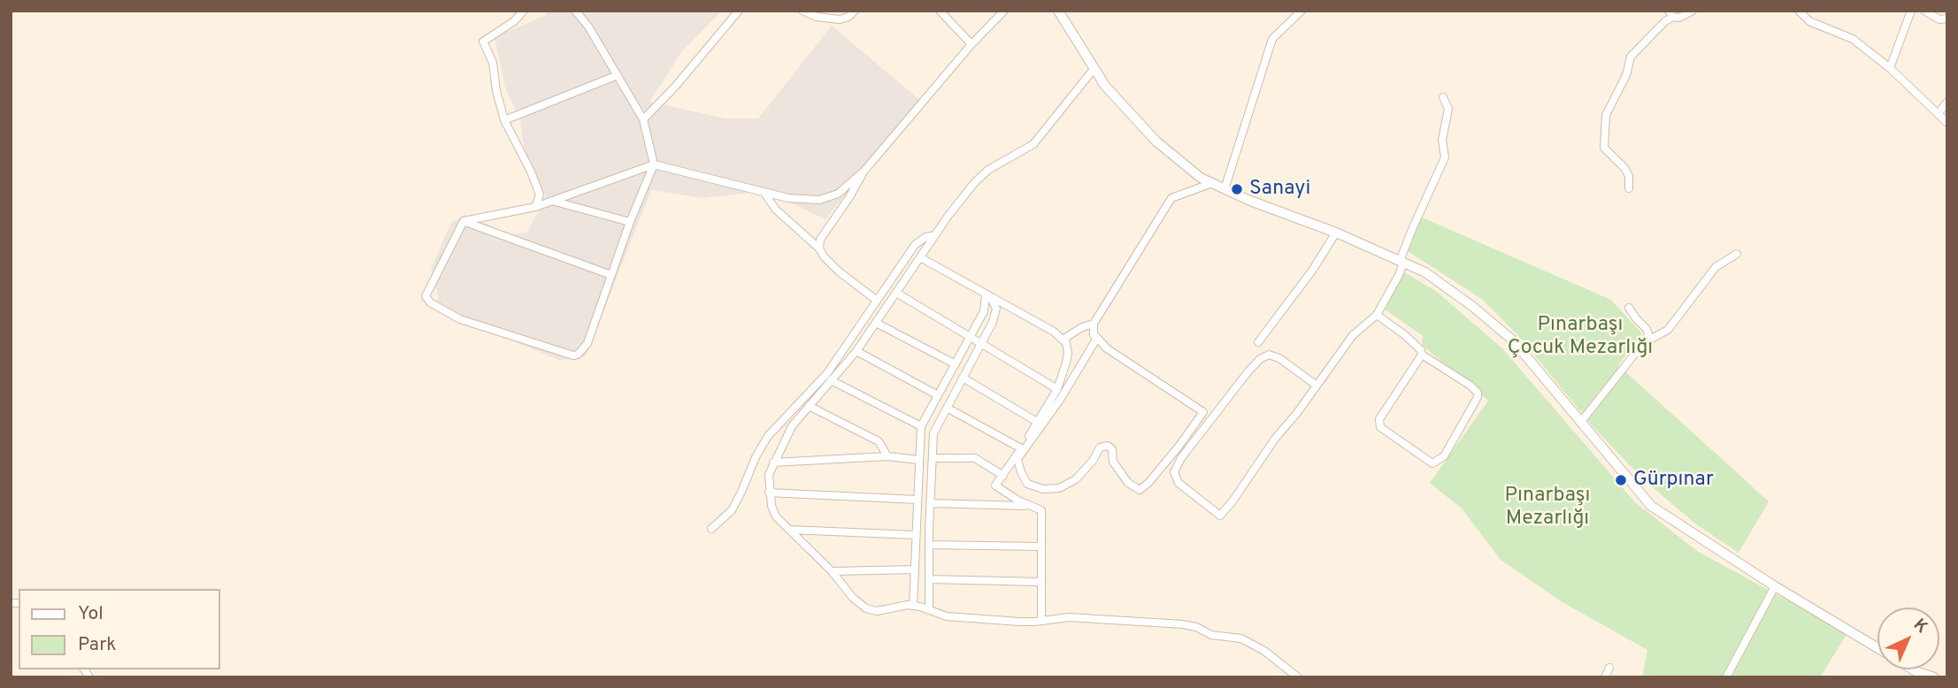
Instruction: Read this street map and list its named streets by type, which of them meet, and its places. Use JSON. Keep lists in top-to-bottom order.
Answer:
{
  "parks": ["Pınarbaşı Çocuk Mezarlığı", "Pınarbaşı Mezarlığı"],
  "places": ["Sanayi", "Gürpınar"],
  "legend": ["Yol", "Park"],
  "north": "top right"
}
